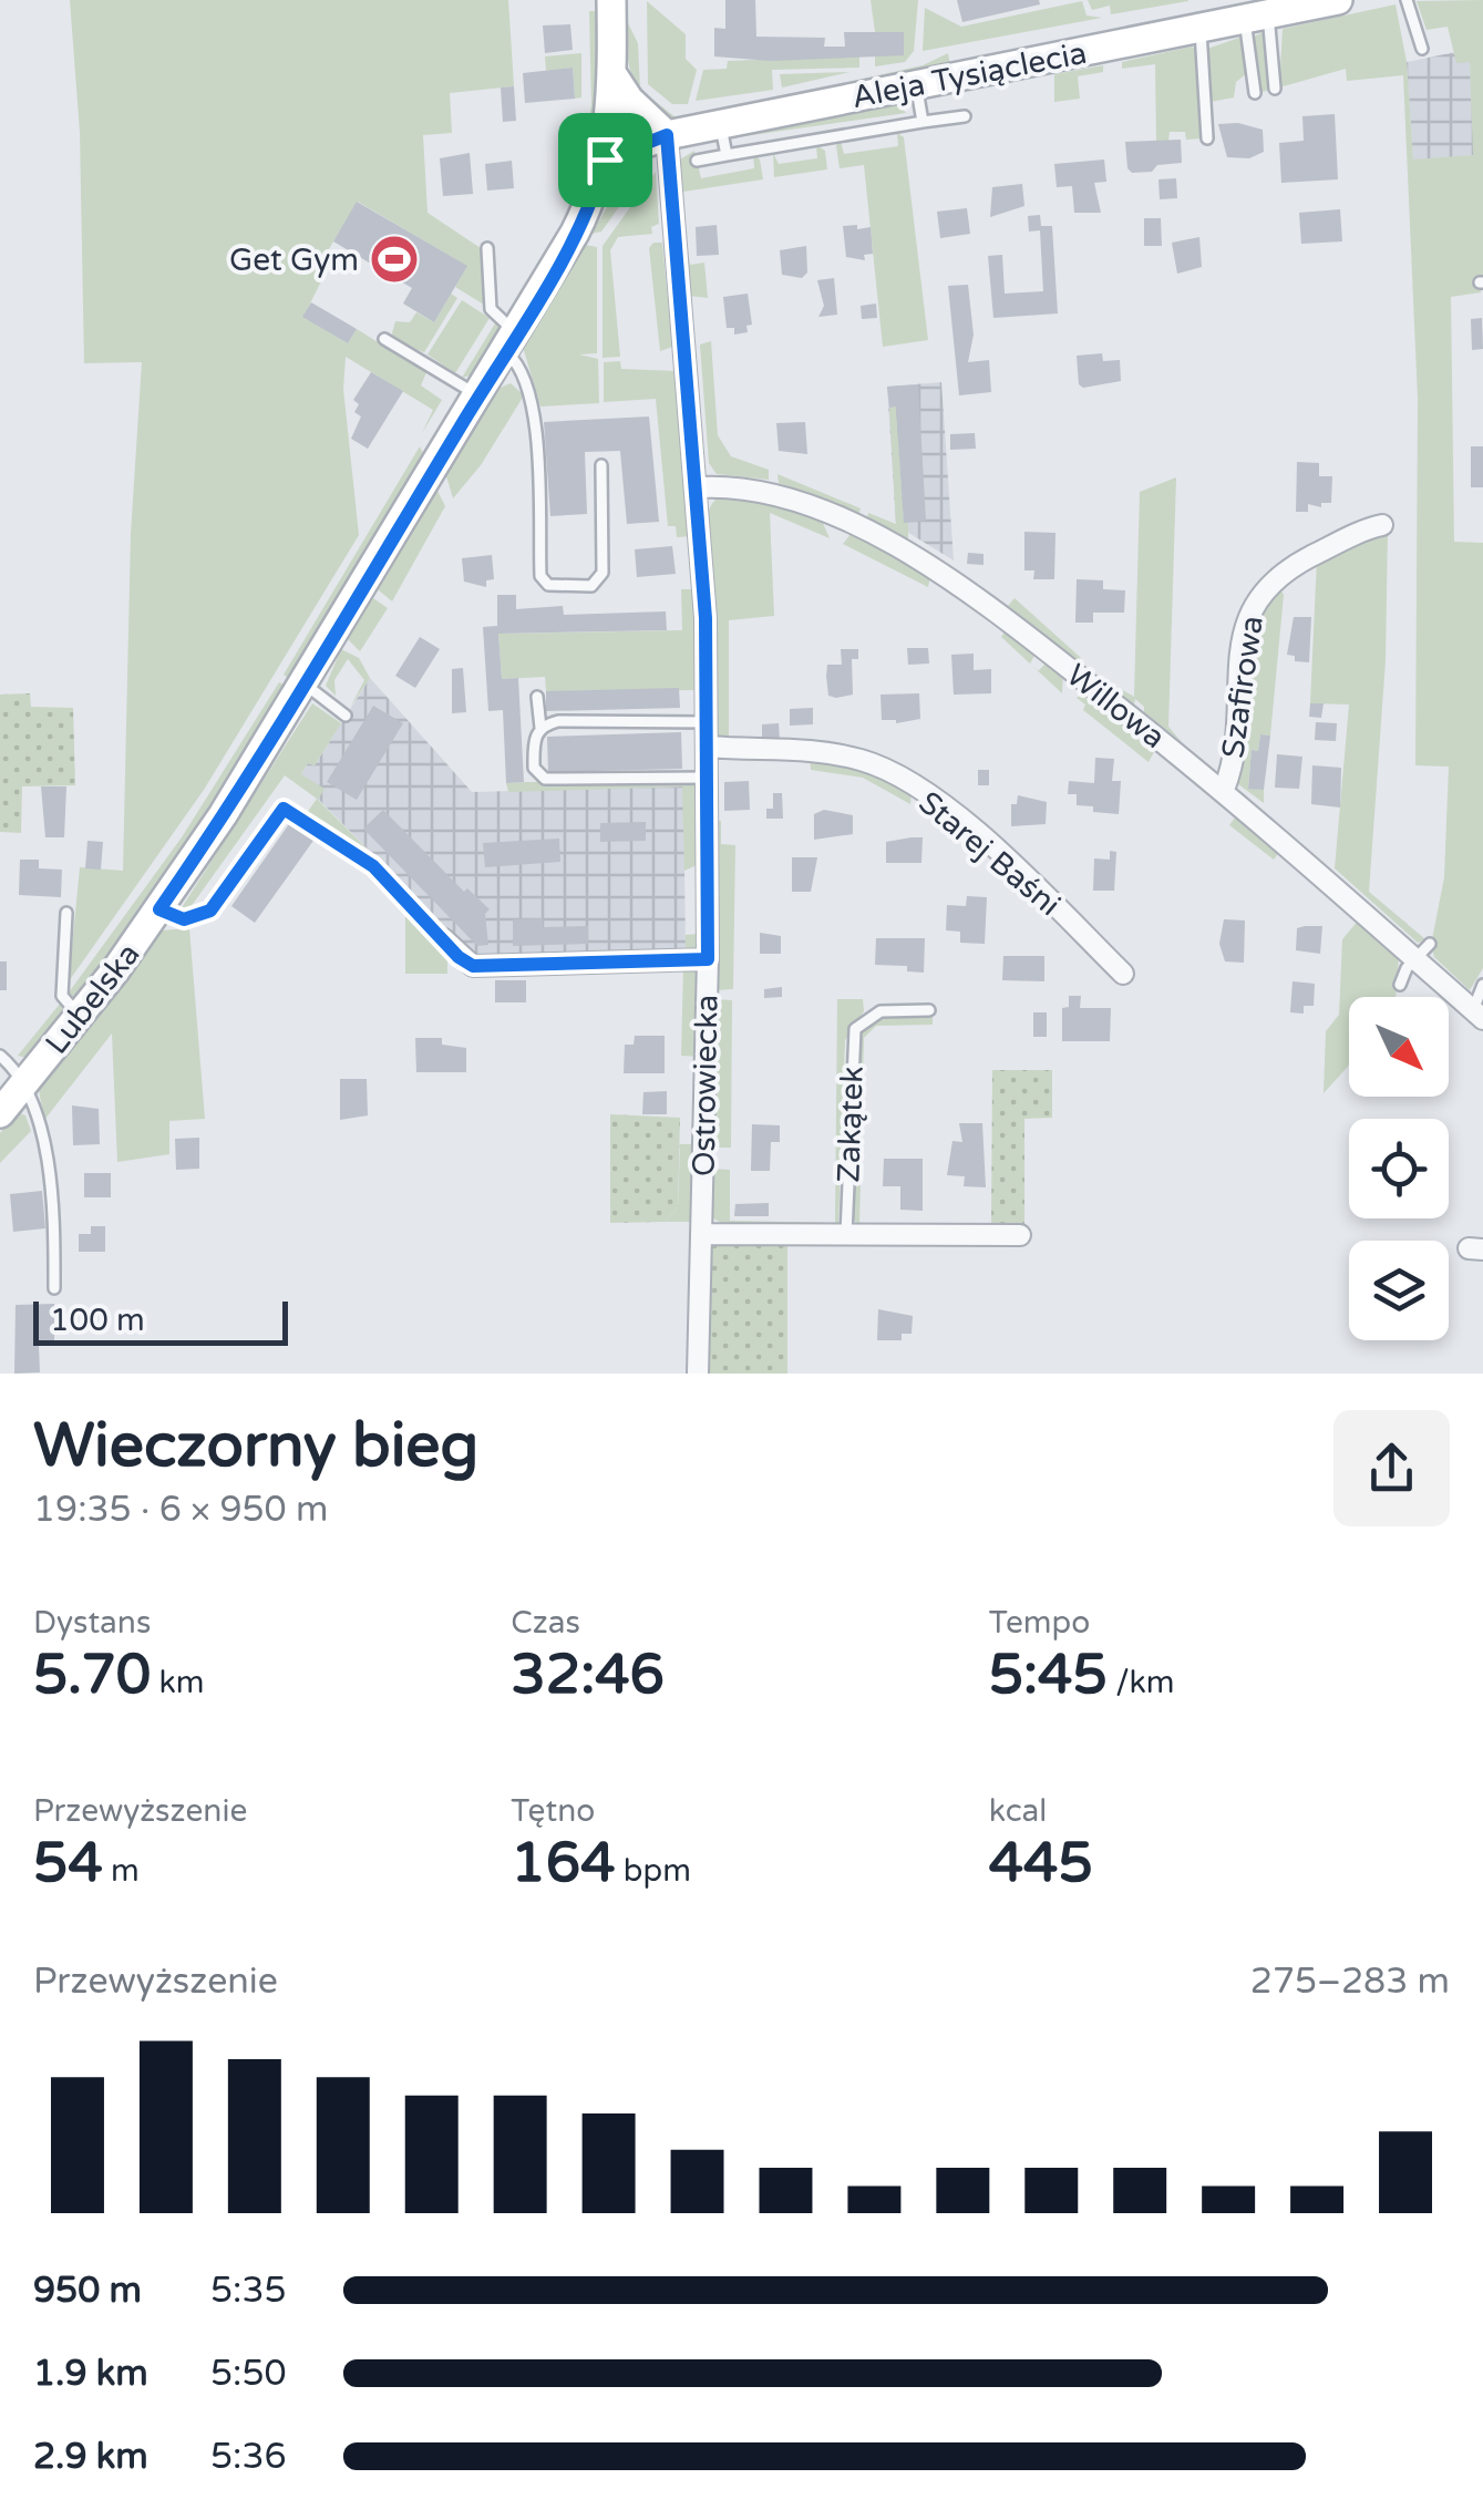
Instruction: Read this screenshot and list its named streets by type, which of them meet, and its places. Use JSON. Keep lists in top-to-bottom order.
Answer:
{
  "streets": {
    "street": [
      "Aleja Tysiąclecia",
      "Szafirowa",
      "Willowa",
      "Starej Baśni",
      "Lubelska",
      "Ostrowiecka"
    ],
    "lane": ["Zakątek"]
  },
  "crossings": [
    ["Aleja Tysiąclecia", "Lubelska"],
    ["Aleja Tysiąclecia", "Ostrowiecka"],
    ["Szafirowa", "Willowa"],
    ["Willowa", "Ostrowiecka"],
    ["Starej Baśni", "Ostrowiecka"]
  ],
  "places": {
    "sports": ["Get Gym"]
  },
  "scale_bar": "100 m",
  "north": "bottom right",
  "page": {
    "scale": "100 m",
    "heading": ["Wieczorny bieg", "19:35 · 6 × 950 m"],
    "stats": [
      ["Dystans", "5.70 km"],
      ["Czas", "32:46"],
      ["Tempo", "5:45 /km"],
      ["Przewyższenie", "54 m"],
      ["Tętno", "164 bpm"],
      ["kcal", "445"]
    ],
    "chart": ["Przewyższenie", "275–283 m"],
    "list": [
      {
        "name": "950 m",
        "note": "5:35"
      },
      {
        "name": "1.9 km",
        "note": "5:50"
      },
      {
        "name": "2.9 km",
        "note": "5:36"
      }
    ]
  }
}
